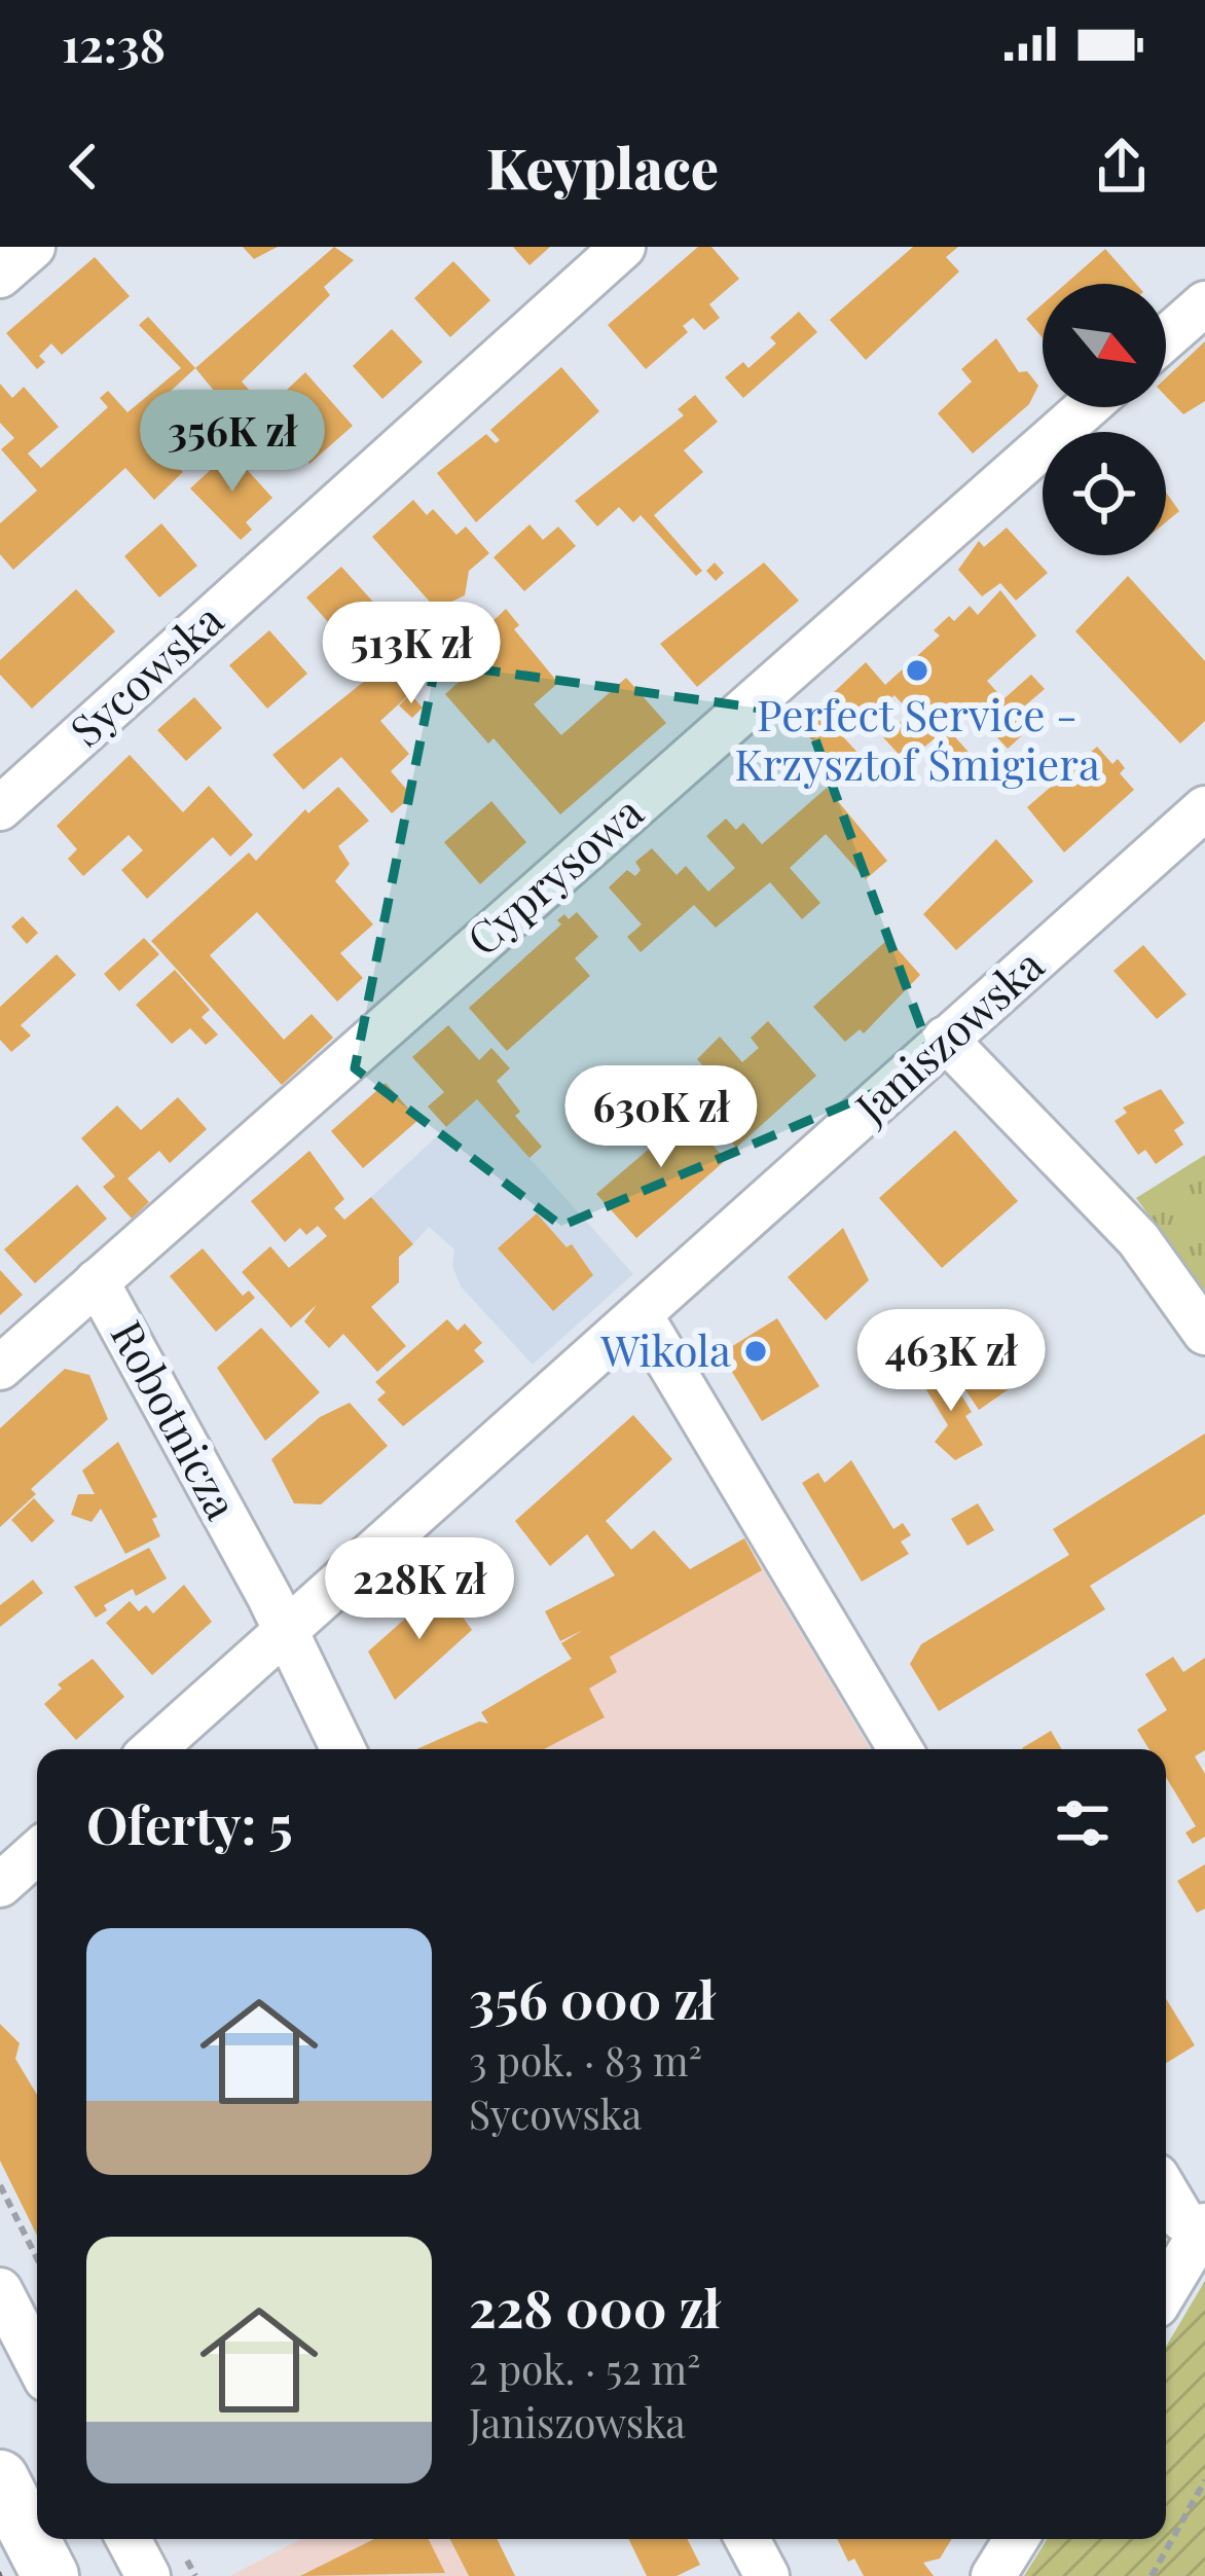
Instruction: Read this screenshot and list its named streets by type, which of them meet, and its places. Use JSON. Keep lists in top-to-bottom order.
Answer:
{
  "streets": {
    "street": [
      "Sycowska",
      "Cyprysowa",
      "Janiszowska",
      "Robotnicza"
    ]
  },
  "crossings": [
    ["Cyprysowa", "Robotnicza"],
    ["Janiszowska", "Robotnicza"]
  ],
  "places": ["Perfect Service - Krzysztof Śmigiera", "Wikola"],
  "north": "bottom right",
  "page": {
    "status": "12:38",
    "header": "Keyplace",
    "price": [
      "356K zł",
      "513K zł",
      "630K zł",
      "463K zł",
      "228K zł"
    ],
    "heading": "Oferty: 5",
    "list": [
      {
        "name": "356 000 zł",
        "note": "3 pok. · 83 m² · Sycowska"
      },
      {
        "name": "228 000 zł",
        "note": "2 pok. · 52 m² · Janiszowska"
      }
    ]
  }
}
